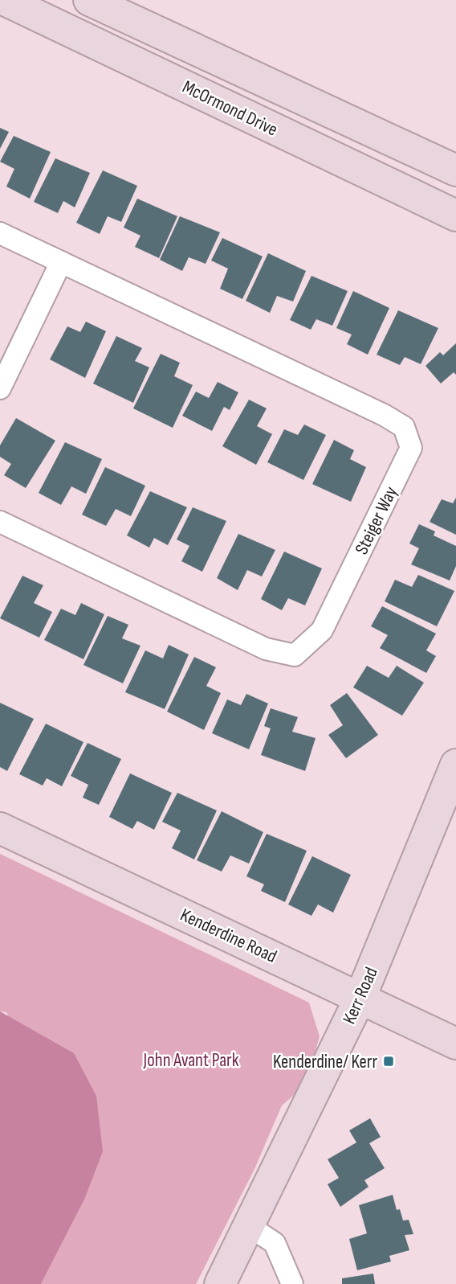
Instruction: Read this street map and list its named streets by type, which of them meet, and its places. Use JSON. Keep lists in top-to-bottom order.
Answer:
{
  "streets": {
    "street": [
      "McOrmond Drive",
      "Steiger Way",
      "Kenderdine Road",
      "Kerr Road"
    ]
  },
  "crossings": [
    ["Kenderdine Road", "Kerr Road"]
  ],
  "parks": ["John Avant Park"],
  "places": {
    "transit": ["Kenderdine/ Kerr"]
  }
}
